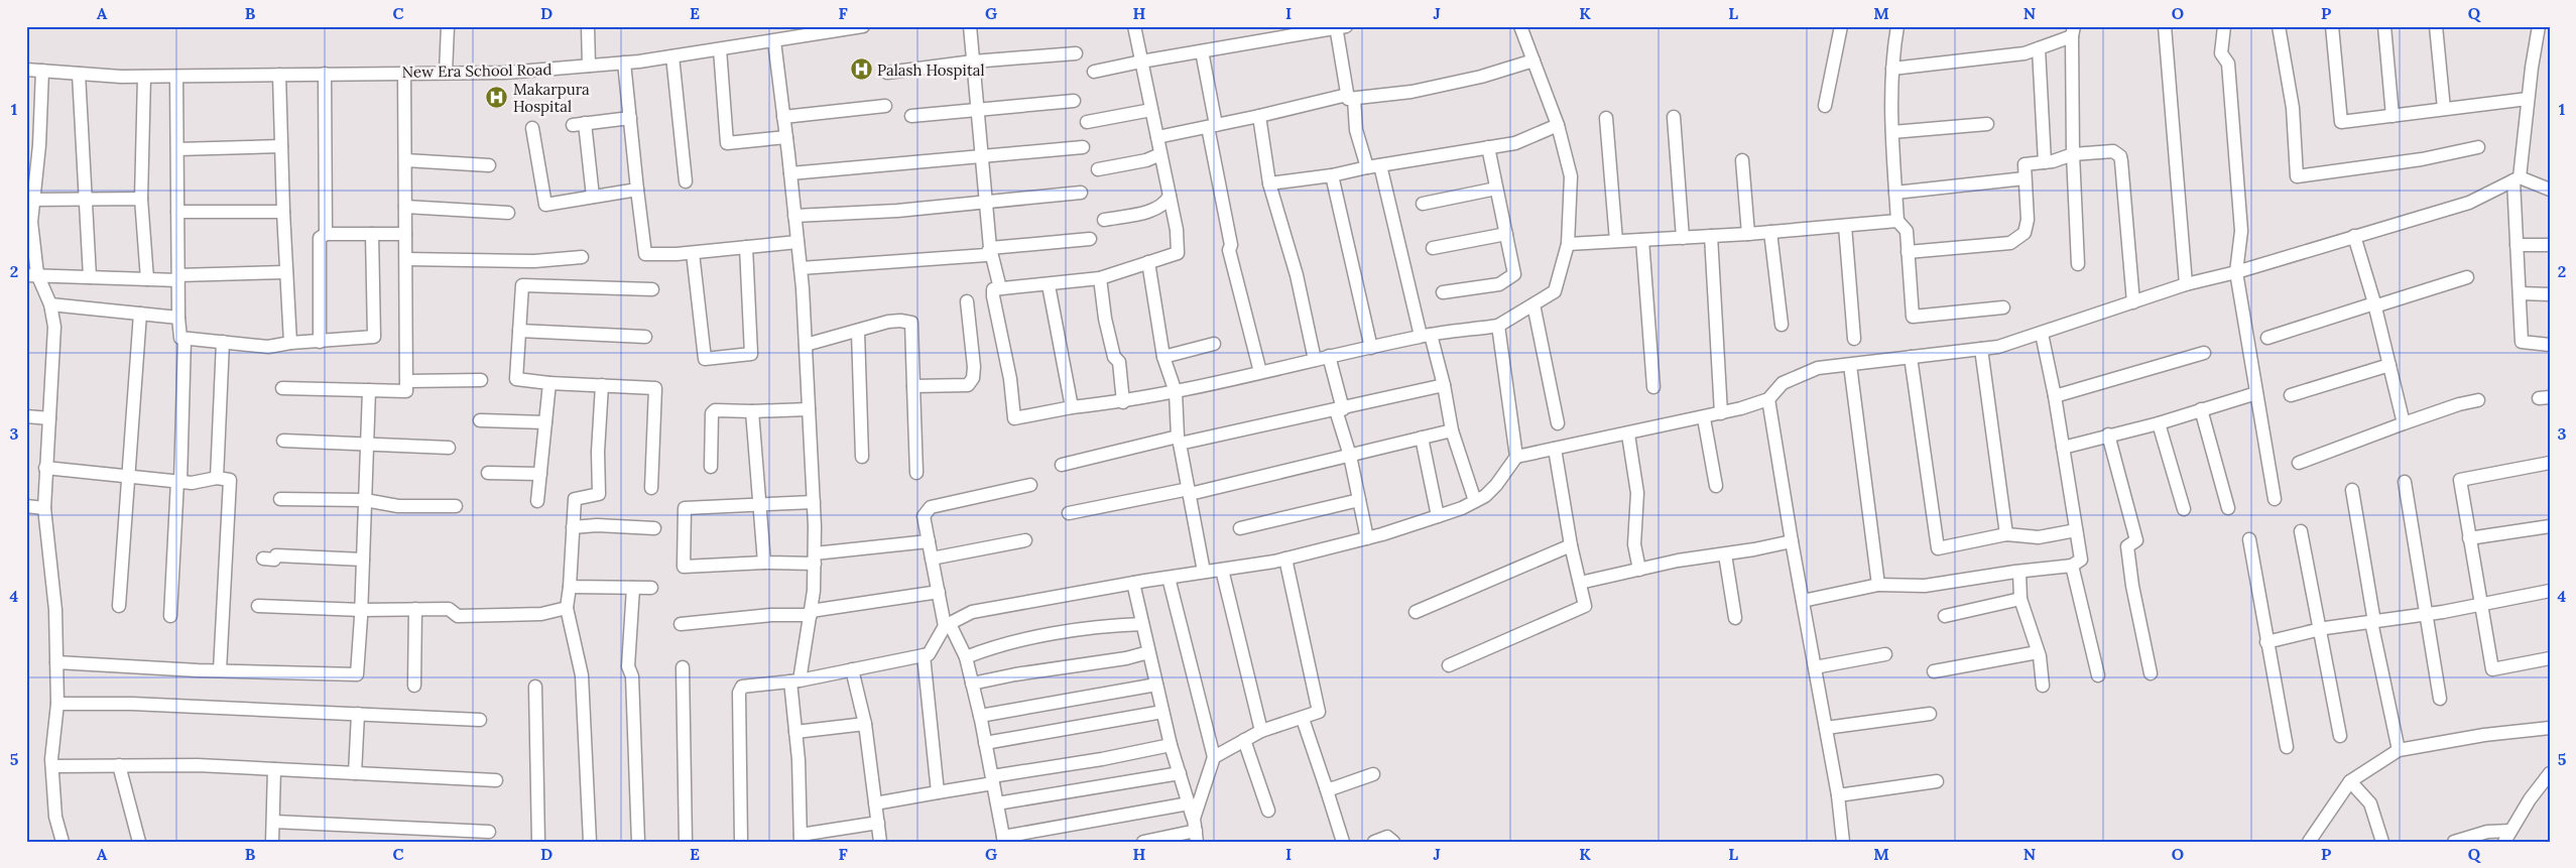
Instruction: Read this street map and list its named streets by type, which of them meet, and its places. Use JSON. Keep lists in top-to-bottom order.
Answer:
{
  "streets": {
    "street": ["New Era School Road"]
  },
  "places": {
    "hospital": ["Palash Hospital", "Makarpura Hospital"]
  },
  "grid": {
    "columns": [
      "A",
      "B",
      "C",
      "D",
      "E",
      "F",
      "G",
      "H",
      "I",
      "J",
      "K",
      "L",
      "M",
      "N",
      "O",
      "P",
      "Q"
    ],
    "rows": [
      "1",
      "2",
      "3",
      "4",
      "5"
    ]
  }
}
